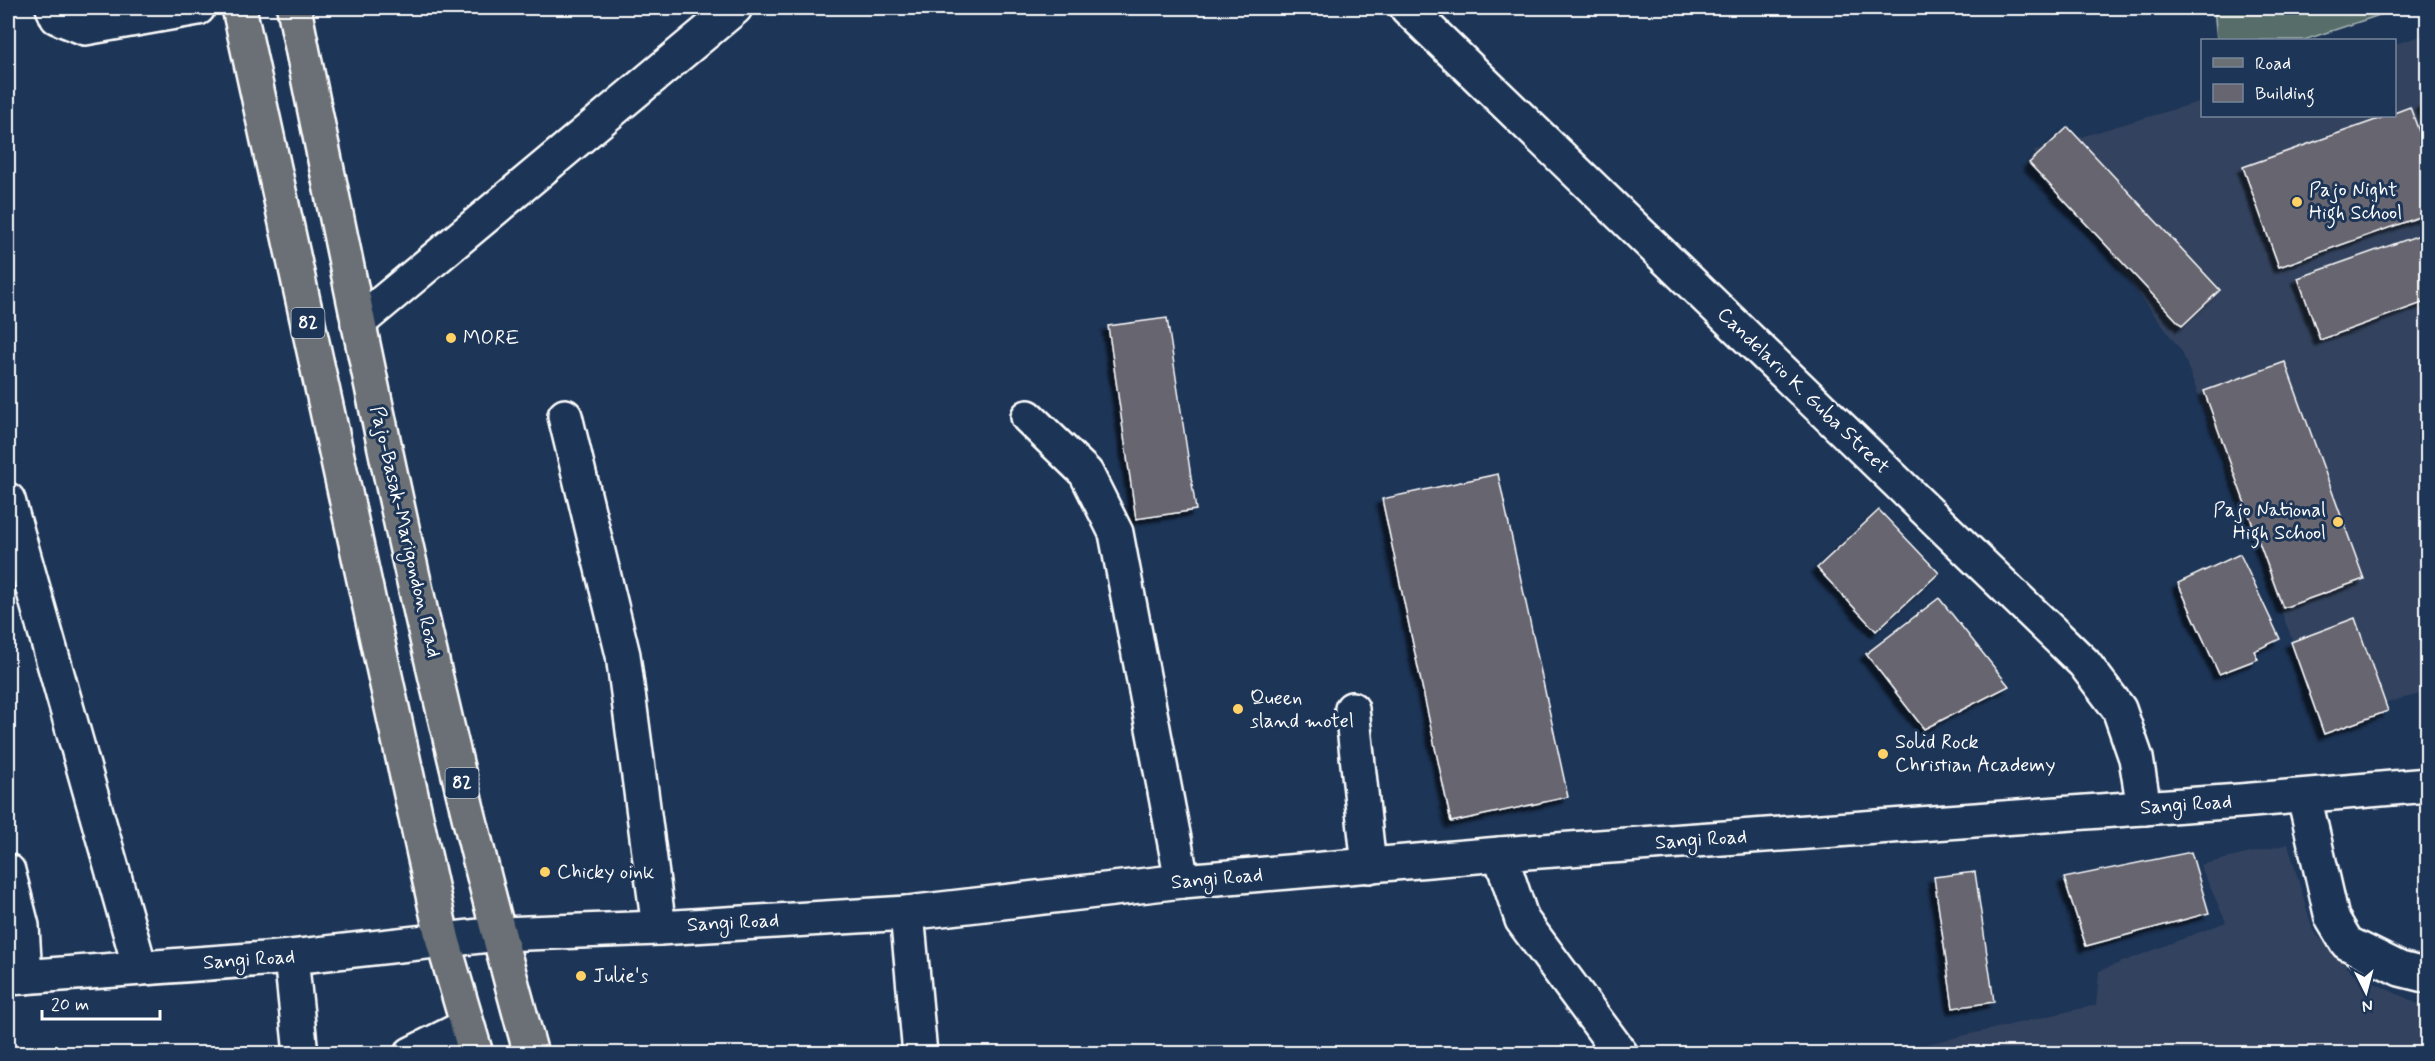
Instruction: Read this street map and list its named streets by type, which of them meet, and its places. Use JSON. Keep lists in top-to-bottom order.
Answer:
{
  "streets": {
    "main road": ["82", "Pajo-Basak-Marigondon Road"],
    "street": ["Candelario K. Guba Street", "Sangi Road"]
  },
  "crossings": [
    ["82", "Sangi Road"],
    ["Candelario K. Guba Street", "Sangi Road"],
    ["Pajo-Basak-Marigondon Road", "Sangi Road"]
  ],
  "places": [
    "Pajo Night High School",
    "MORE",
    "Pajo National High School",
    "Queen sland motel",
    "Solid Rock Christian Academy",
    "Chicky oink",
    "Julie's"
  ],
  "legend": ["Road", "Building"],
  "scale_bar": "20 m",
  "north": "bottom"
}
